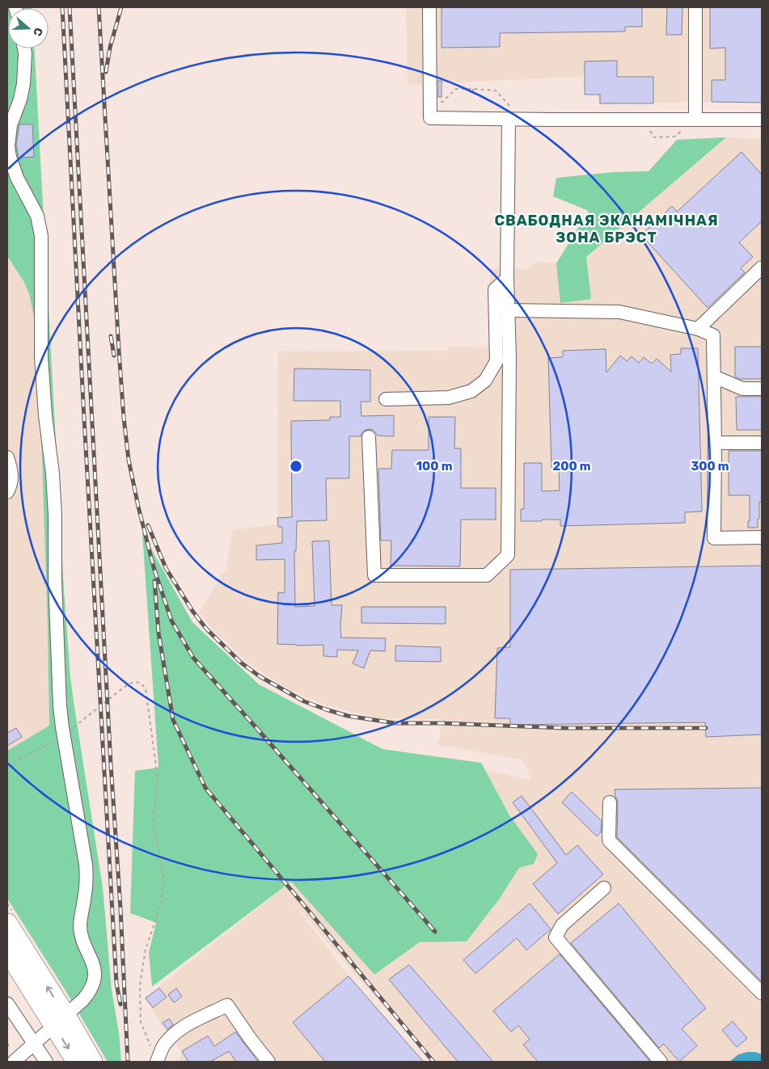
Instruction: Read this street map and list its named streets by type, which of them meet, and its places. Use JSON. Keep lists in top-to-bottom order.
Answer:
{
  "districts": ["СВАБОДНАЯ ЭКАНАМІЧНАЯ ЗОНА БРЭСТ"],
  "north": "right",
  "rings": ["100 m", "200 m", "300 m"]
}
